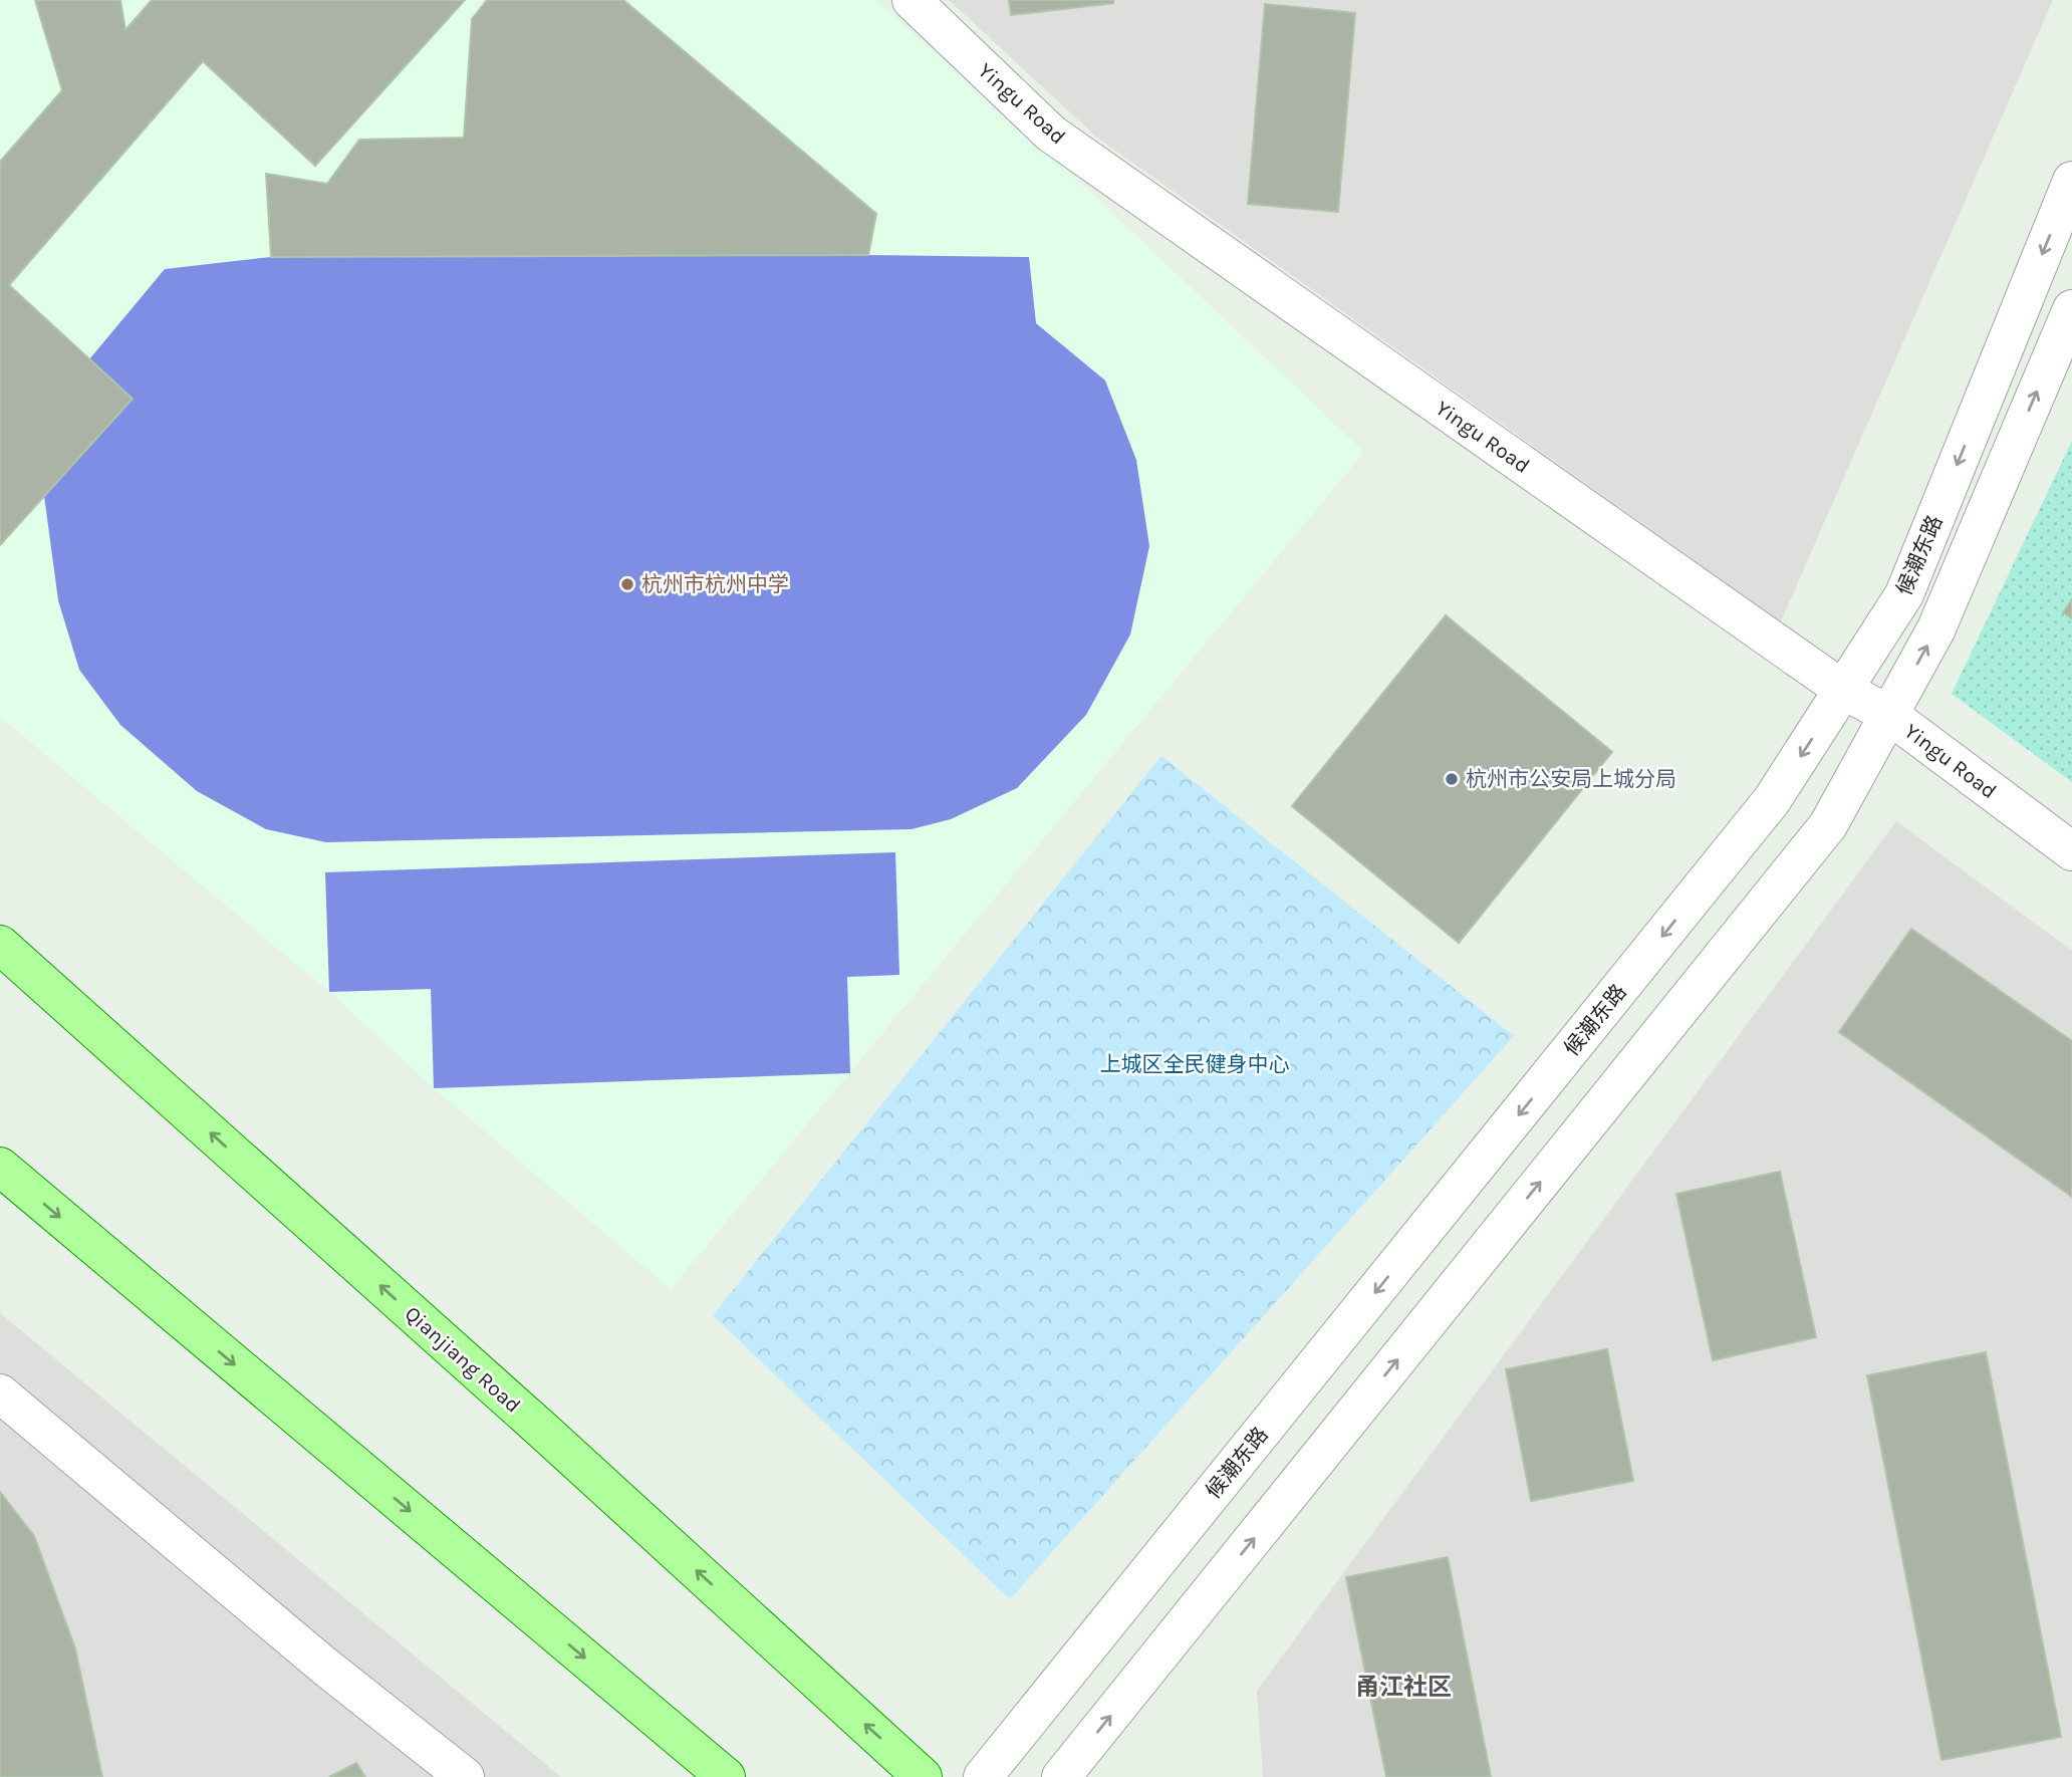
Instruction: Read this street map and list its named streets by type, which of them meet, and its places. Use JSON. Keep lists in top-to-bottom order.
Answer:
{
  "streets": {
    "main road": ["Qianjiang Road"],
    "street": ["Yingu Road", "候潮东路"]
  },
  "crossings": [
    ["Yingu Road", "候潮东路"]
  ],
  "districts": ["甬江社区"],
  "parks": ["上城区全民健身中心"],
  "places": ["杭州市杭州中学", "杭州市公安局上城分局"]
}
